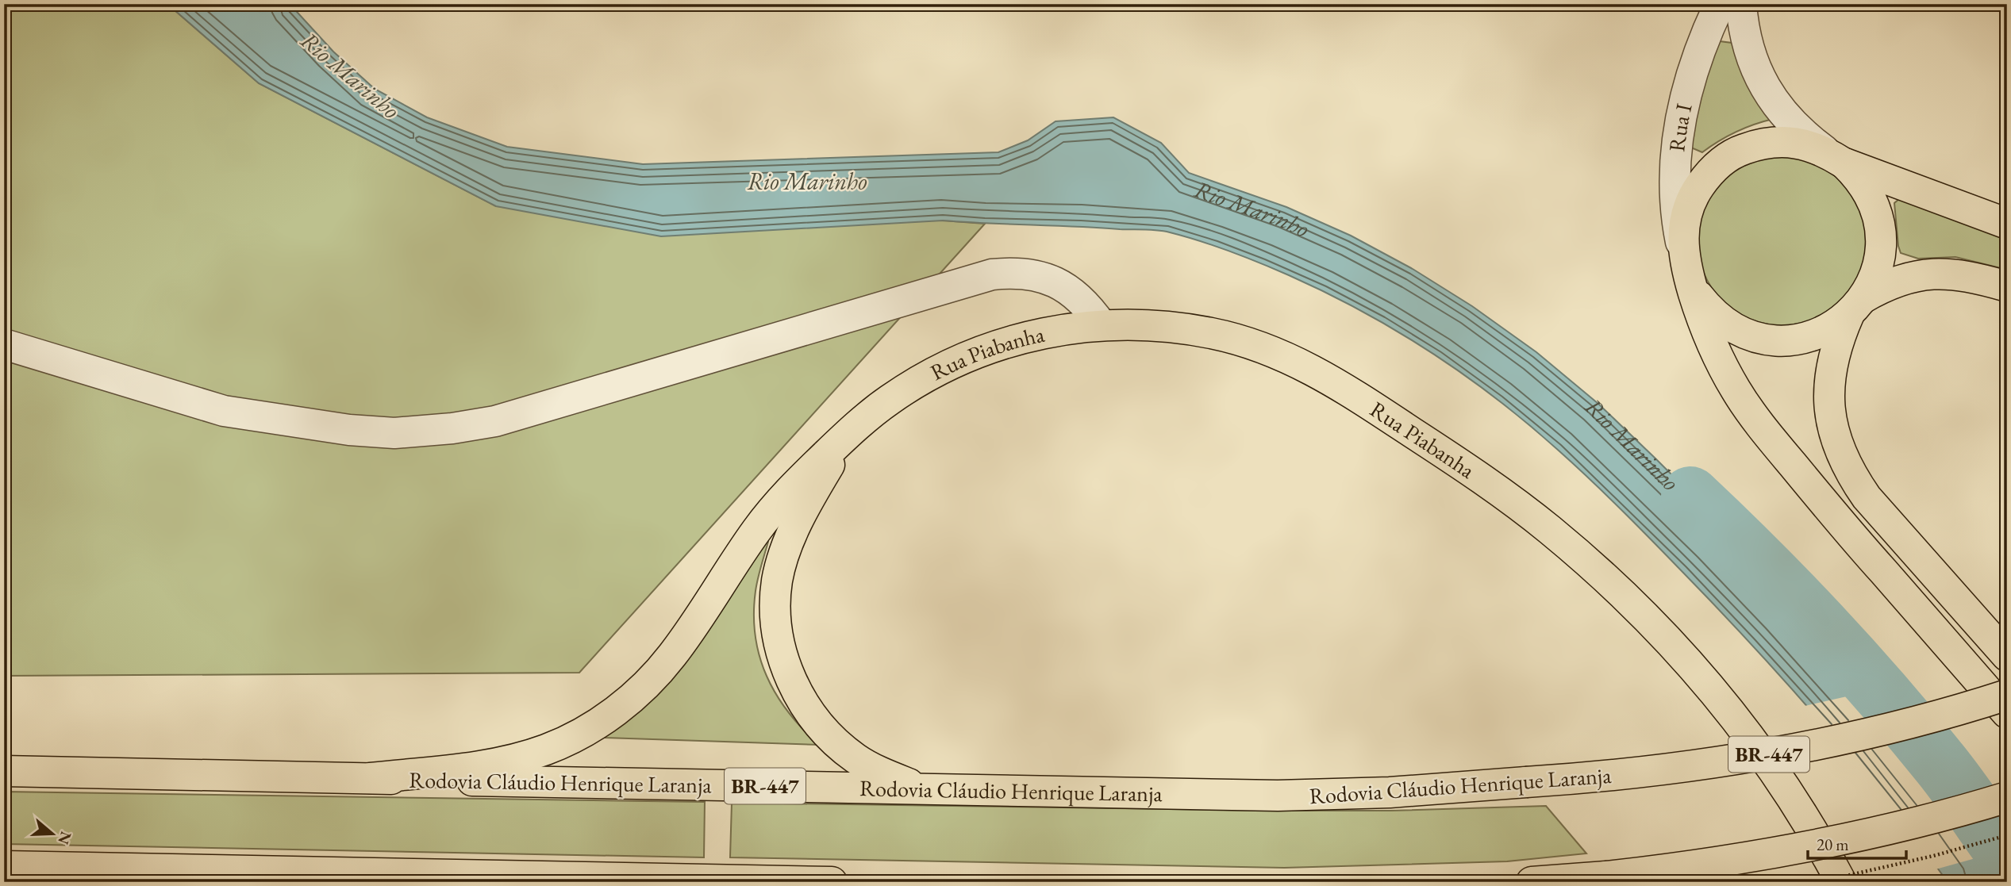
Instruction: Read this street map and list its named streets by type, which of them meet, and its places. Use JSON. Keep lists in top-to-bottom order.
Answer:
{
  "streets": {
    "main road": ["Rua Piabanha", "BR-447", "Rodovia Cláudio Henrique Laranja"],
    "street": ["Rua I"]
  },
  "water": ["Rio Marinho"],
  "scale_bar": "20 m",
  "north": "right"
}
